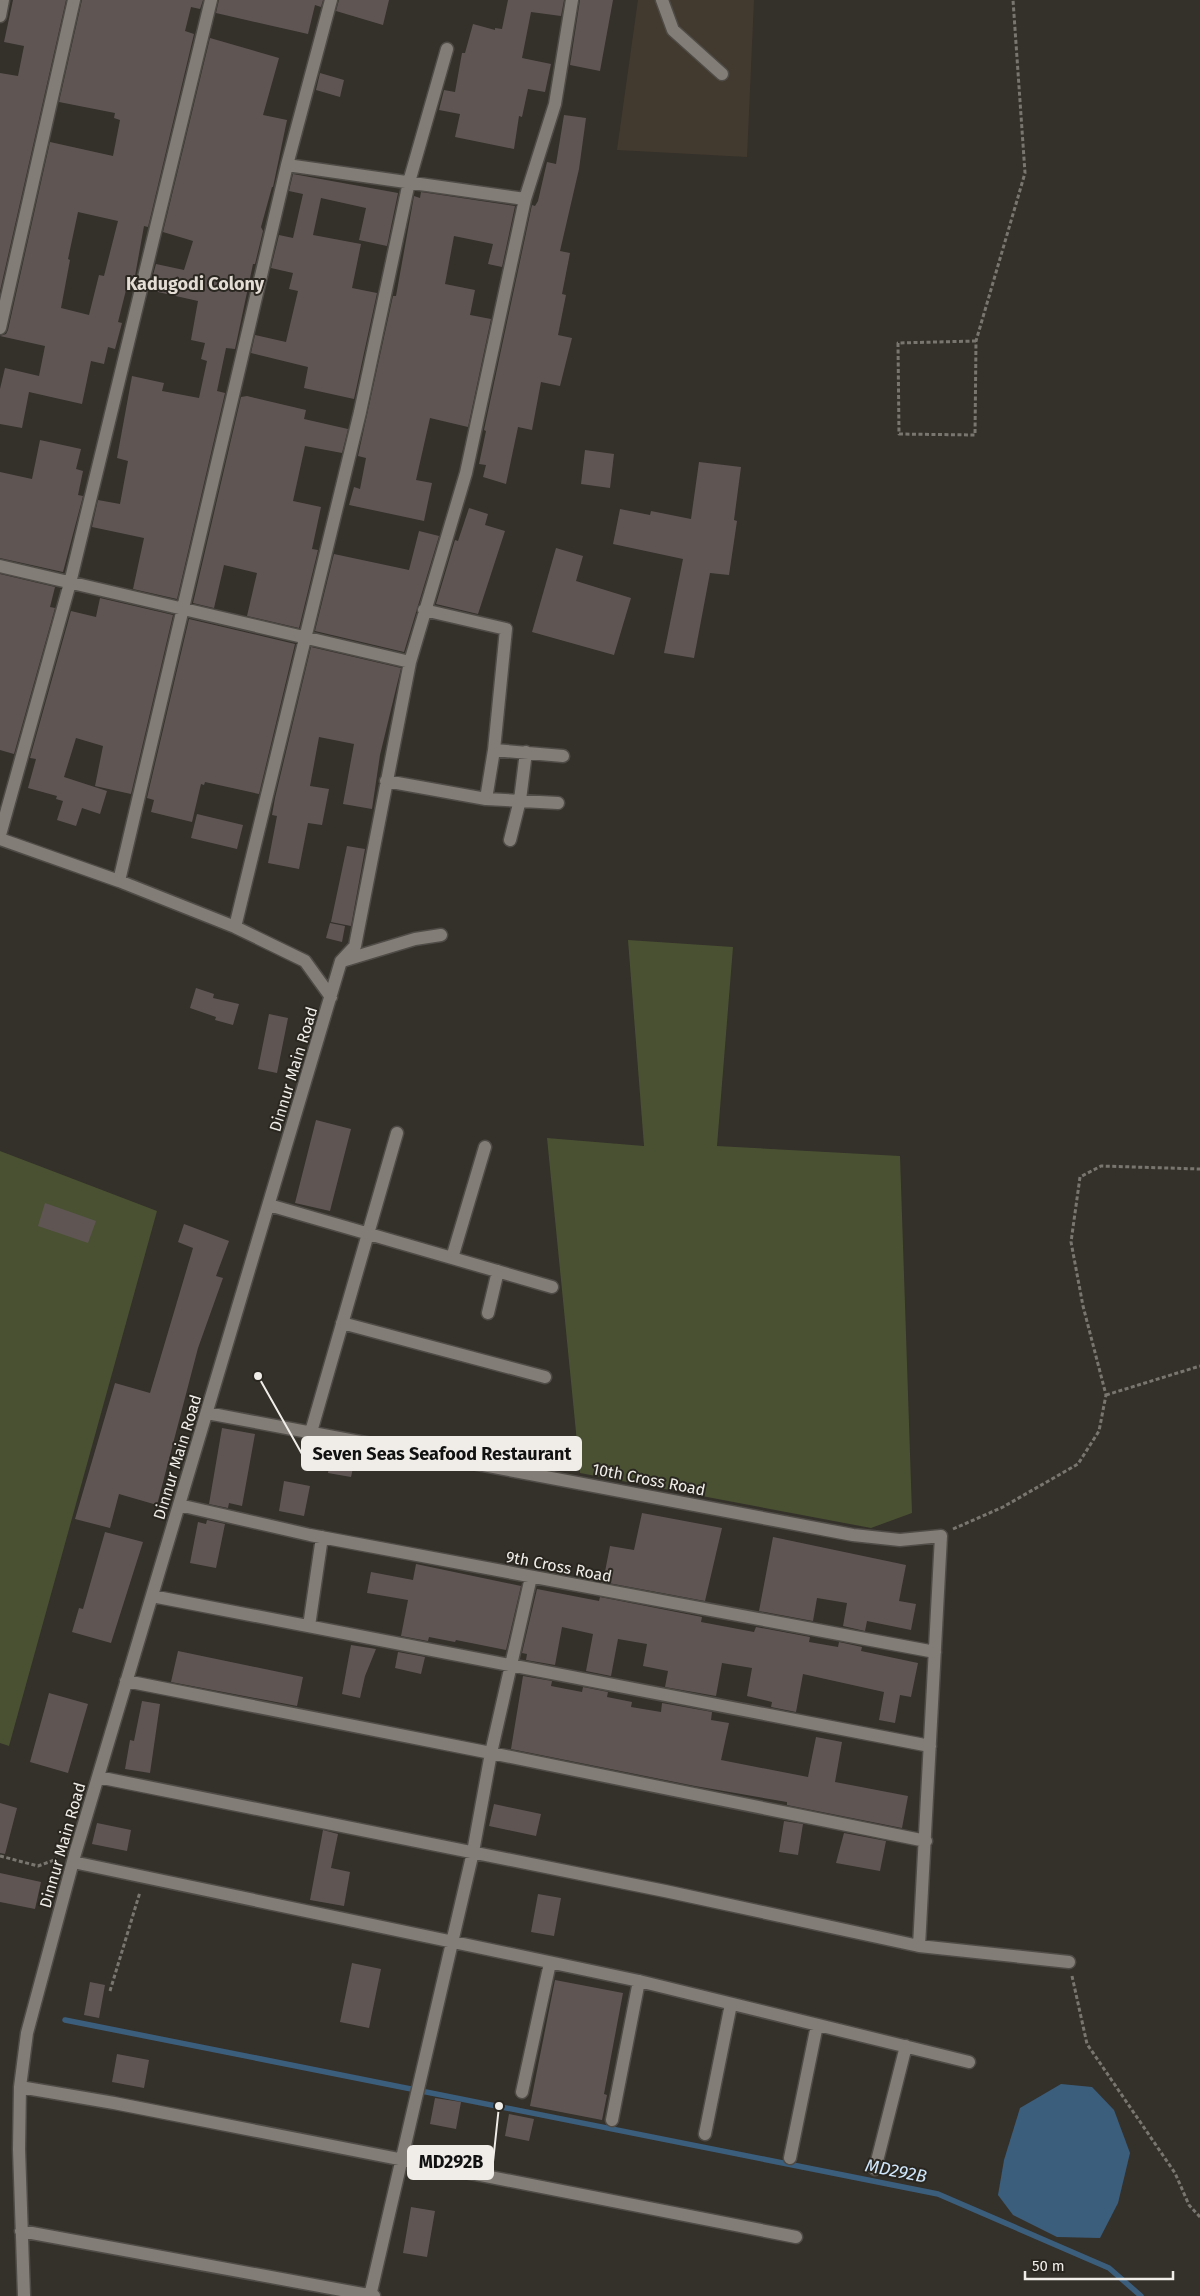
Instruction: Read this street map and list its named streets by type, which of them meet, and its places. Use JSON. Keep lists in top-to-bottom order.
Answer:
{
  "streets": {
    "street": ["Dinnur Main Road", "10th Cross Road", "9th Cross Road"]
  },
  "crossings": [
    ["Dinnur Main Road", "10th Cross Road"],
    ["Dinnur Main Road", "9th Cross Road"]
  ],
  "districts": ["Kadugodi Colony"],
  "water": ["MD292B"],
  "places": ["Seven Seas Seafood Restaurant", "MD292B"],
  "scale_bar": "50 m"
}
